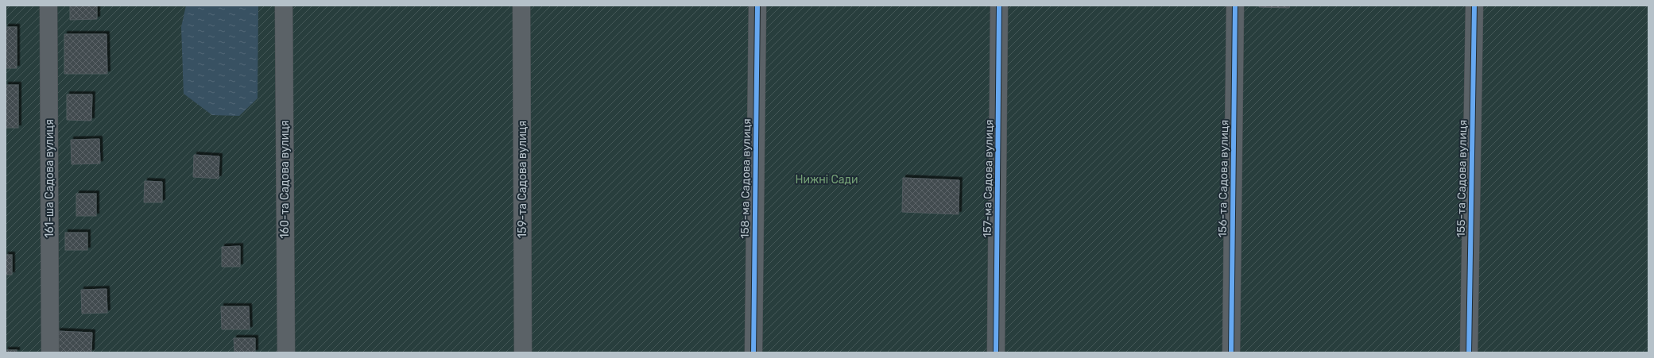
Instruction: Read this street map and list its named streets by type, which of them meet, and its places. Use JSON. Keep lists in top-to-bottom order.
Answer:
{
  "streets": {
    "street": [
      "161-ша Садова вулиця",
      "158-ма Садова вулиця",
      "157-ма Садова вулиця",
      "156-та Садова вулиця",
      "155-та Садова вулиця",
      "160-та Садова вулиця",
      "159-та Садова вулиця"
    ]
  },
  "parks": ["Нижні Сади"]
}
